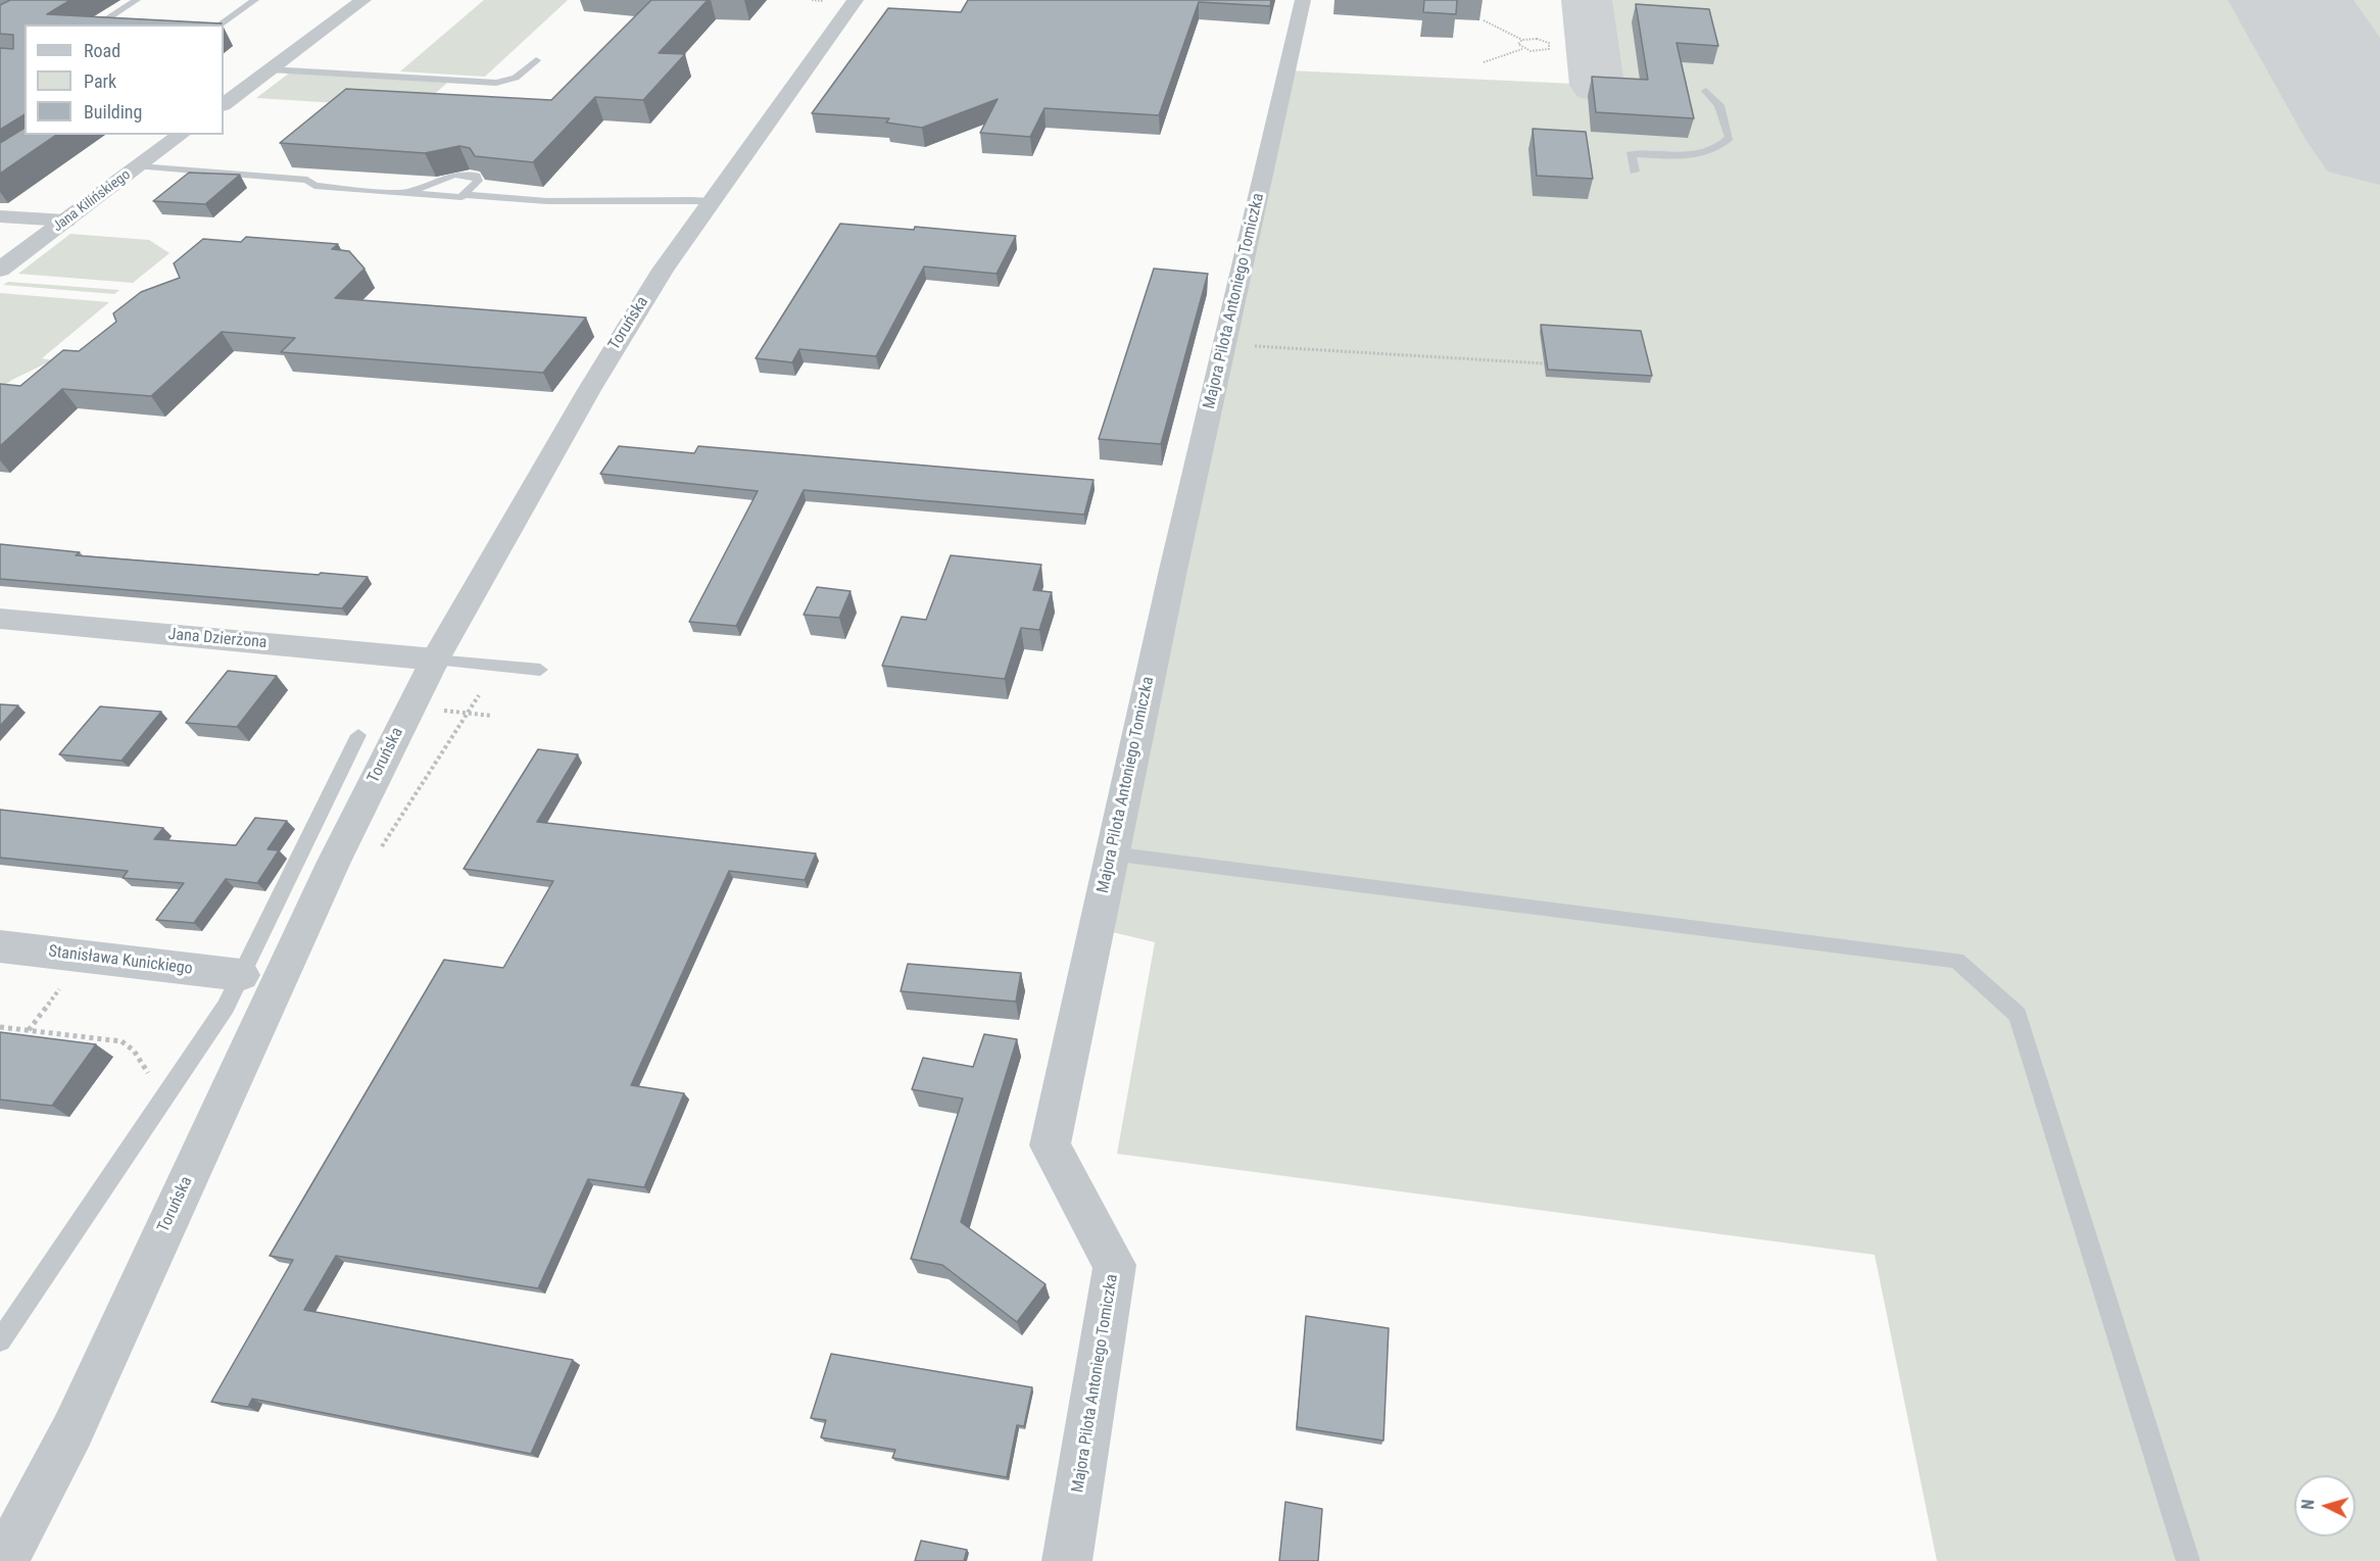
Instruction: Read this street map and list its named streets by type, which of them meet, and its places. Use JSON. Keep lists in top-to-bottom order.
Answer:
{
  "streets": {
    "street": [
      "Jana Kilińskiego",
      "Majora Pilota Antoniego Tomiczka",
      "Toruńska",
      "Jana Dzierżona",
      "Stanisława Kunickiego"
    ]
  },
  "crossings": [
    ["Toruńska", "Jana Dzierżona"]
  ],
  "legend": ["Road", "Park", "Building"],
  "north": "left"
}
